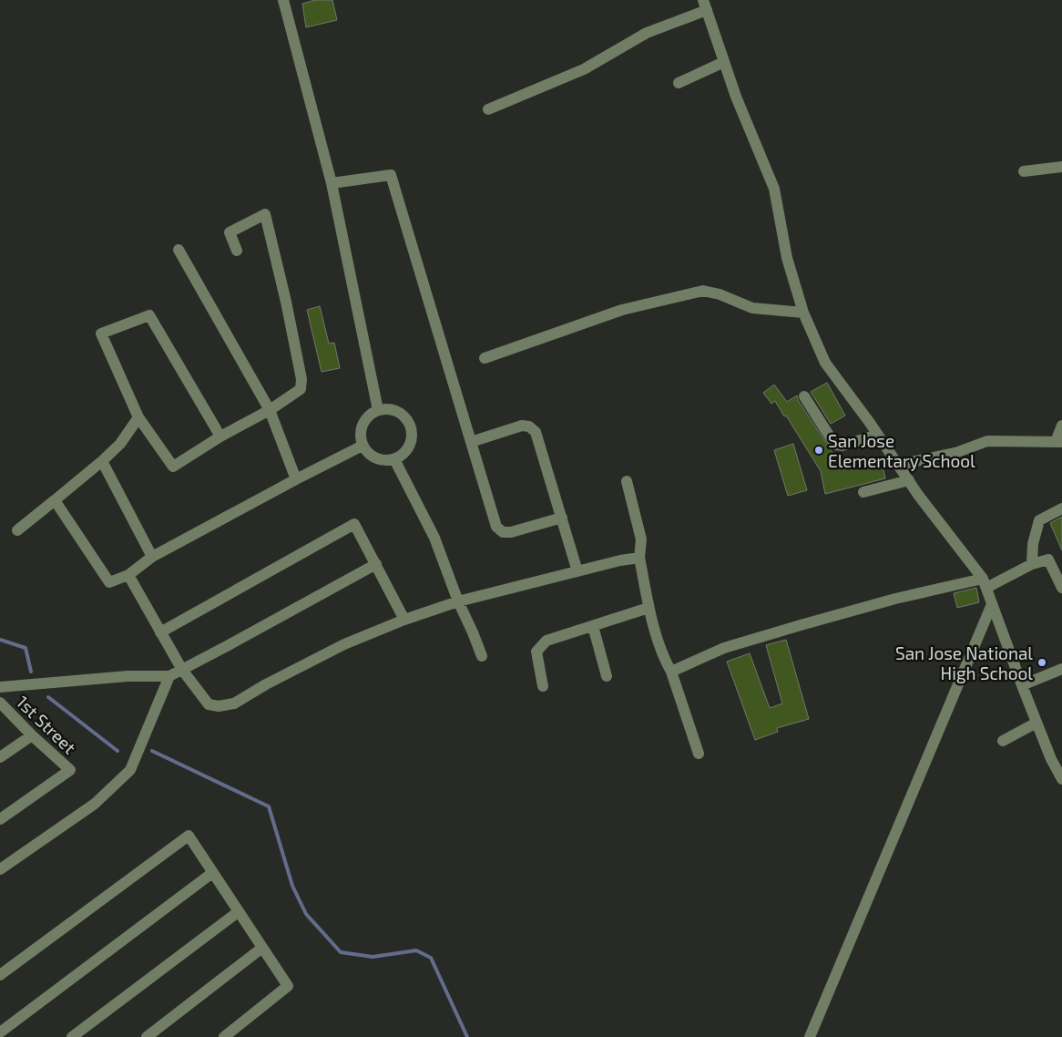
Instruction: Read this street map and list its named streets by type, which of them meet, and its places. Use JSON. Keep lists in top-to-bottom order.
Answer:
{
  "streets": {
    "street": ["1st Street"]
  },
  "places": ["San Jose Elementary School", "San Jose National High School"]
}
